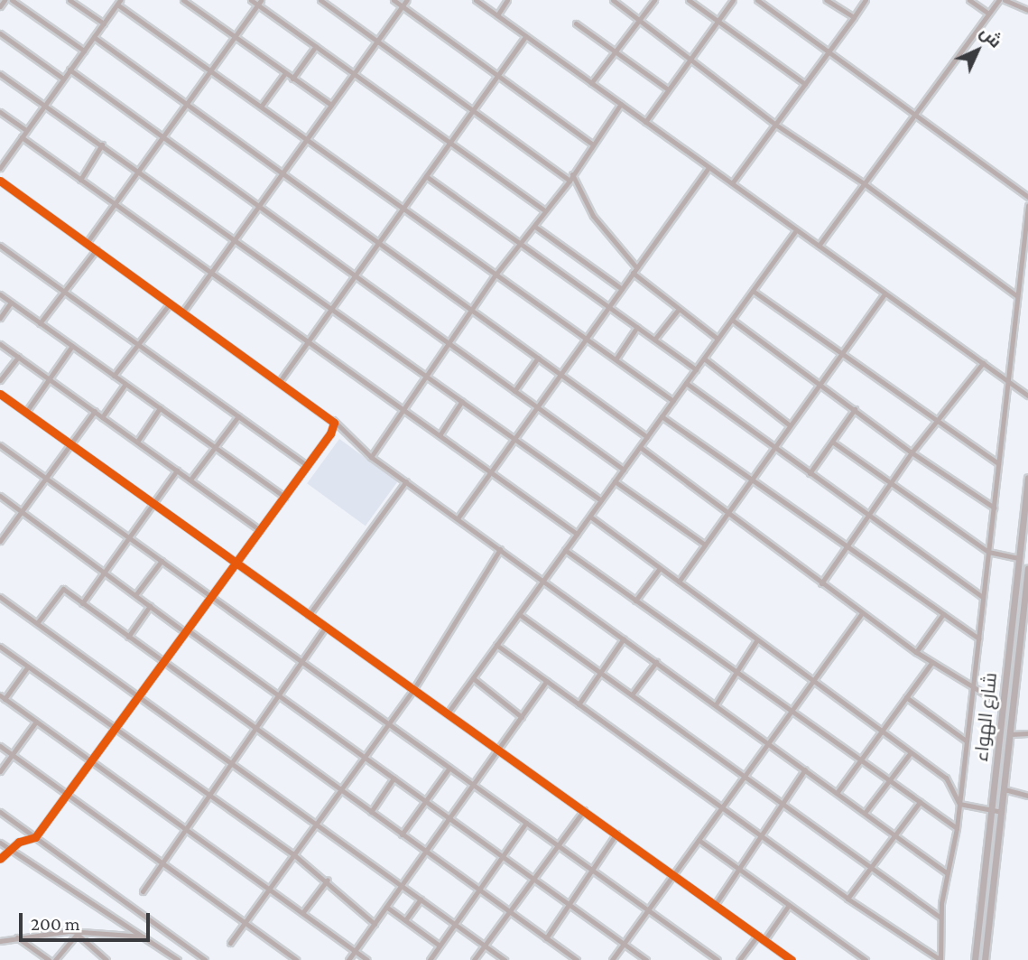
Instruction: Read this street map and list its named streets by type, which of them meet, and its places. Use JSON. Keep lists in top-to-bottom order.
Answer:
{
  "streets": {
    "main road": ["شارع الهواء"]
  },
  "scale_bar": "200 m",
  "north": "top right"
}
